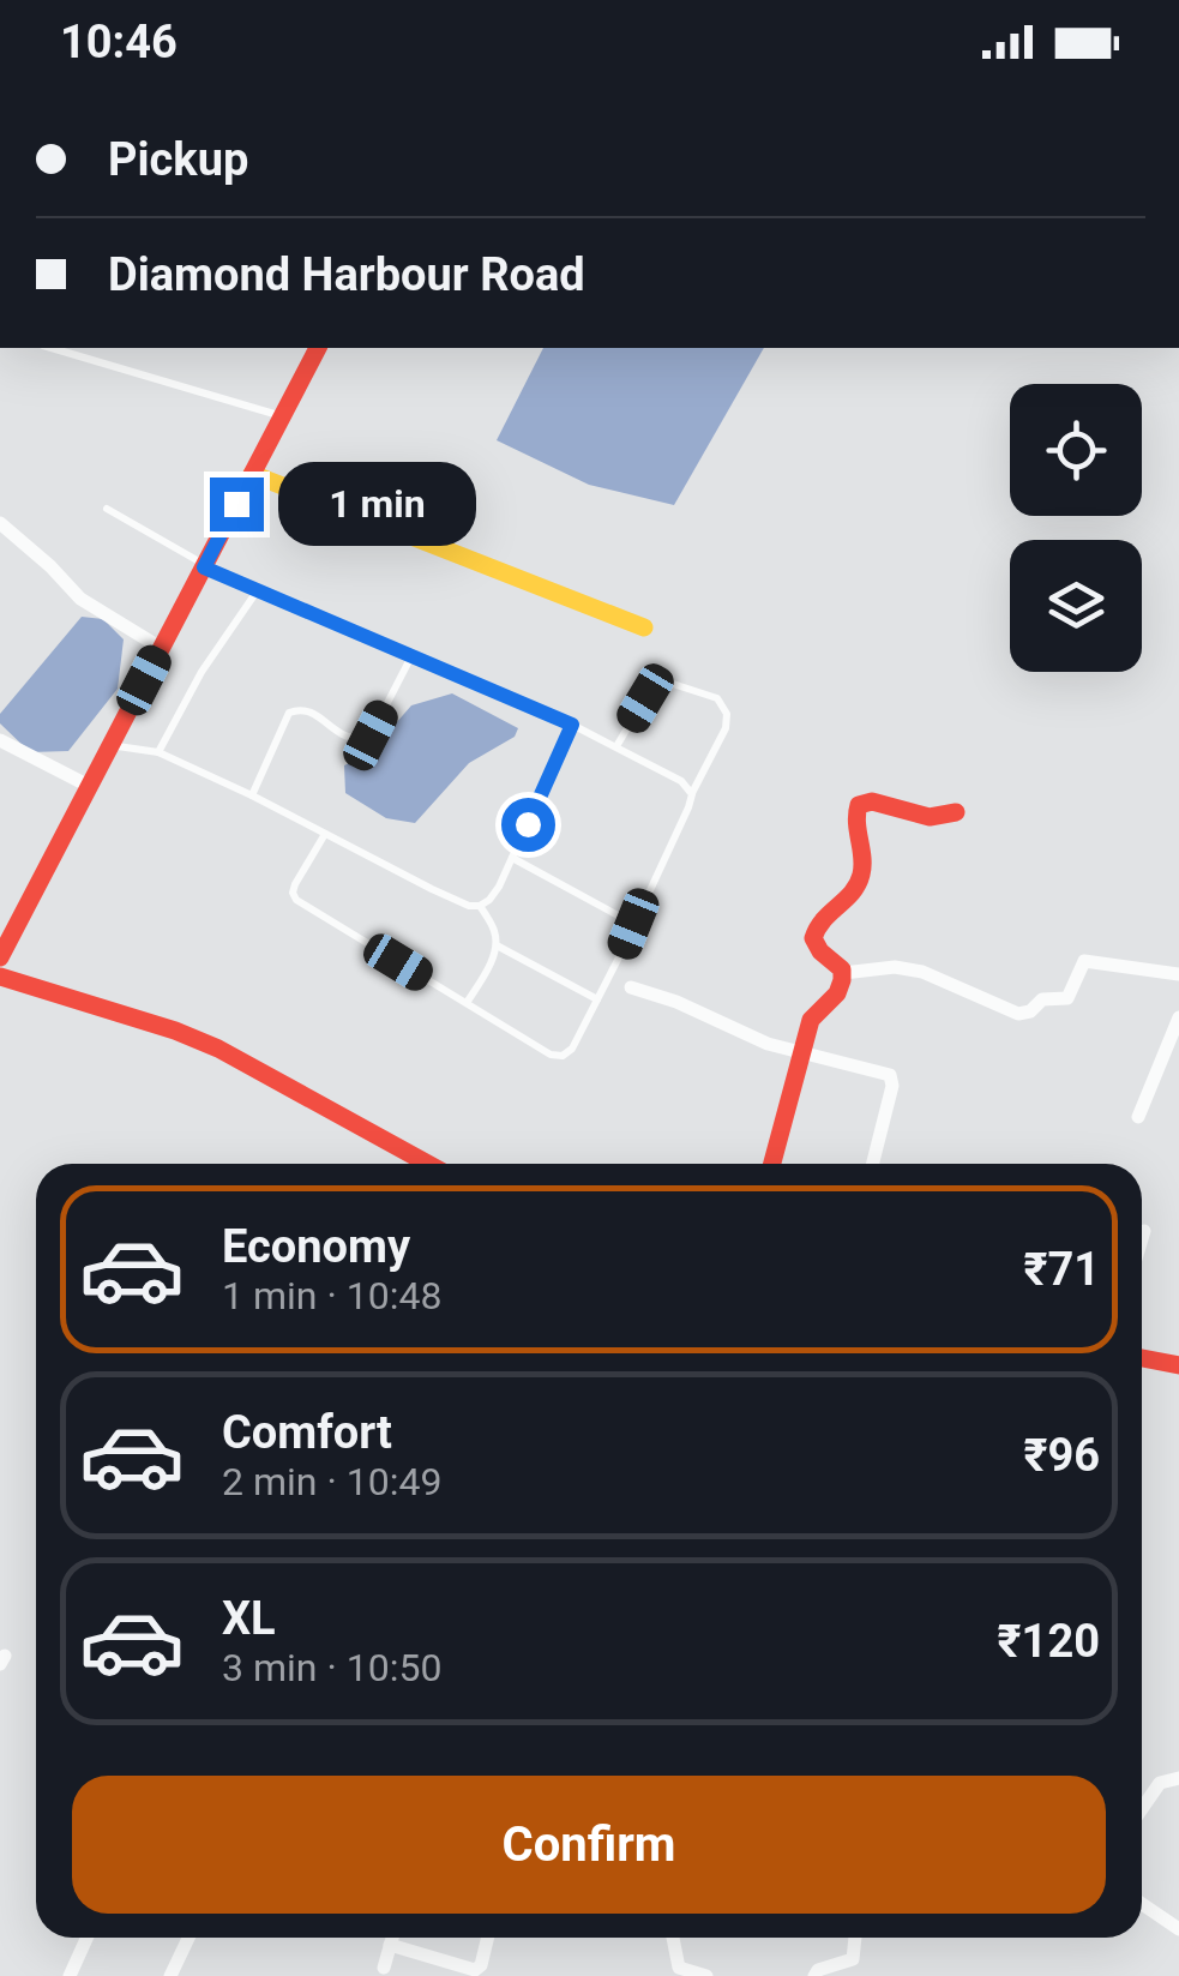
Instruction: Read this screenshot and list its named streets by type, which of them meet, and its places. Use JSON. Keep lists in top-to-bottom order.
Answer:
{
  "page": {
    "status": "10:46",
    "banner": ["Pickup", "Diamond Harbour Road"],
    "bubble": "1 min",
    "list": [
      {
        "name": "Economy",
        "note": "1 min · 10:48",
        "value": "₹71"
      },
      {
        "name": "Comfort",
        "note": "2 min · 10:49",
        "value": "₹96"
      },
      {
        "name": "XL",
        "note": "3 min · 10:50",
        "value": "₹120"
      }
    ],
    "buttons": "Confirm"
  }
}
